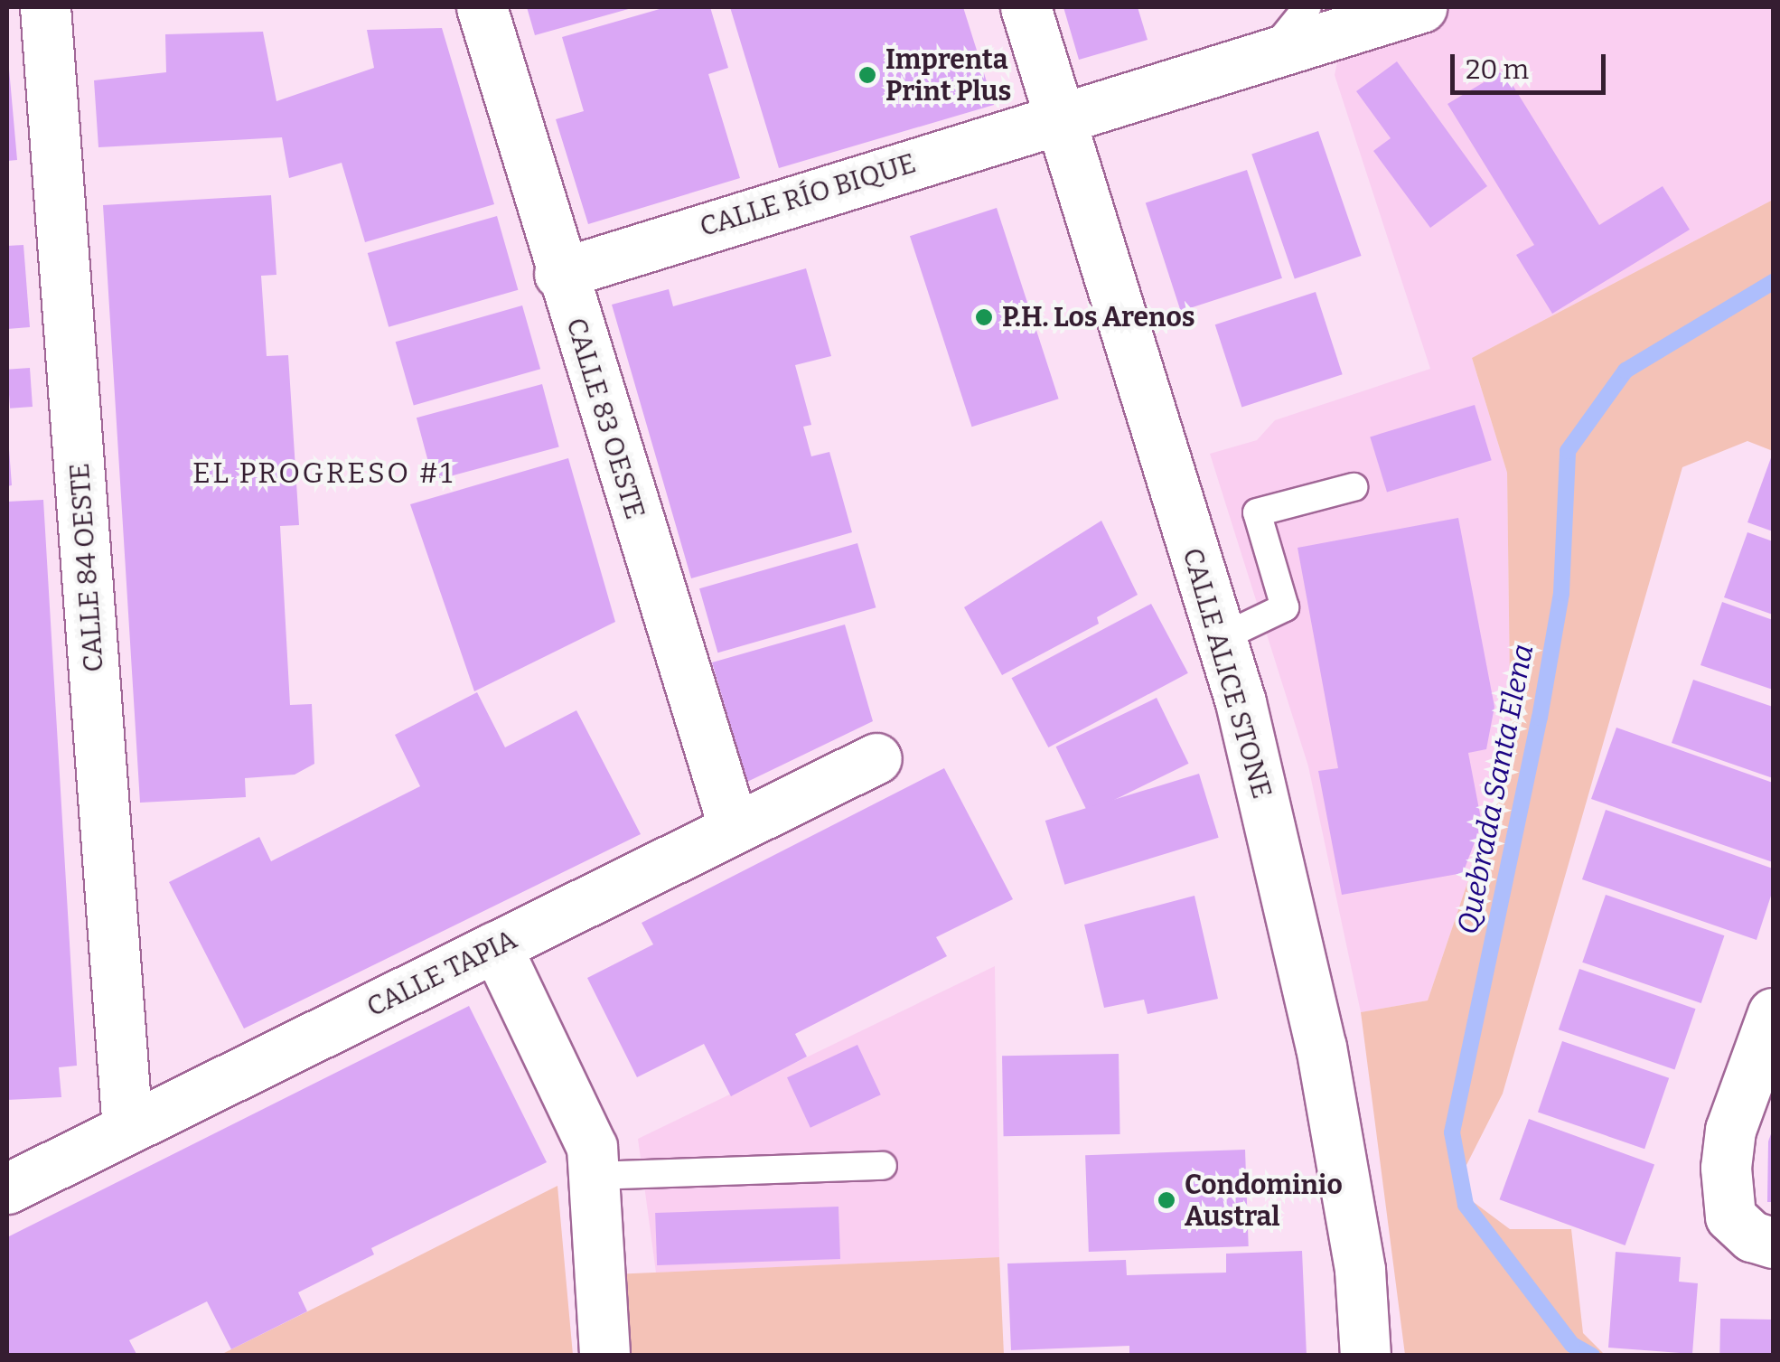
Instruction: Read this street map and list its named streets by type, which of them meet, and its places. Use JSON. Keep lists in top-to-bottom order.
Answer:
{
  "streets": {
    "street": [
      "CALLE RÍO BIQUE",
      "CALLE 83 OESTE",
      "CALLE 84 OESTE",
      "CALLE ALICE STONE",
      "CALLE TAPIA"
    ]
  },
  "crossings": [
    ["CALLE RÍO BIQUE", "CALLE 83 OESTE"],
    ["CALLE RÍO BIQUE", "CALLE ALICE STONE"],
    ["CALLE 83 OESTE", "CALLE TAPIA"],
    ["CALLE 84 OESTE", "CALLE TAPIA"]
  ],
  "districts": ["EL PROGRESO #1"],
  "water": ["Quebrada Santa Elena"],
  "places": ["Imprenta Print Plus", "P.H. Los Arenos", "Condominio Austral"],
  "scale_bar": "20 m"
}
